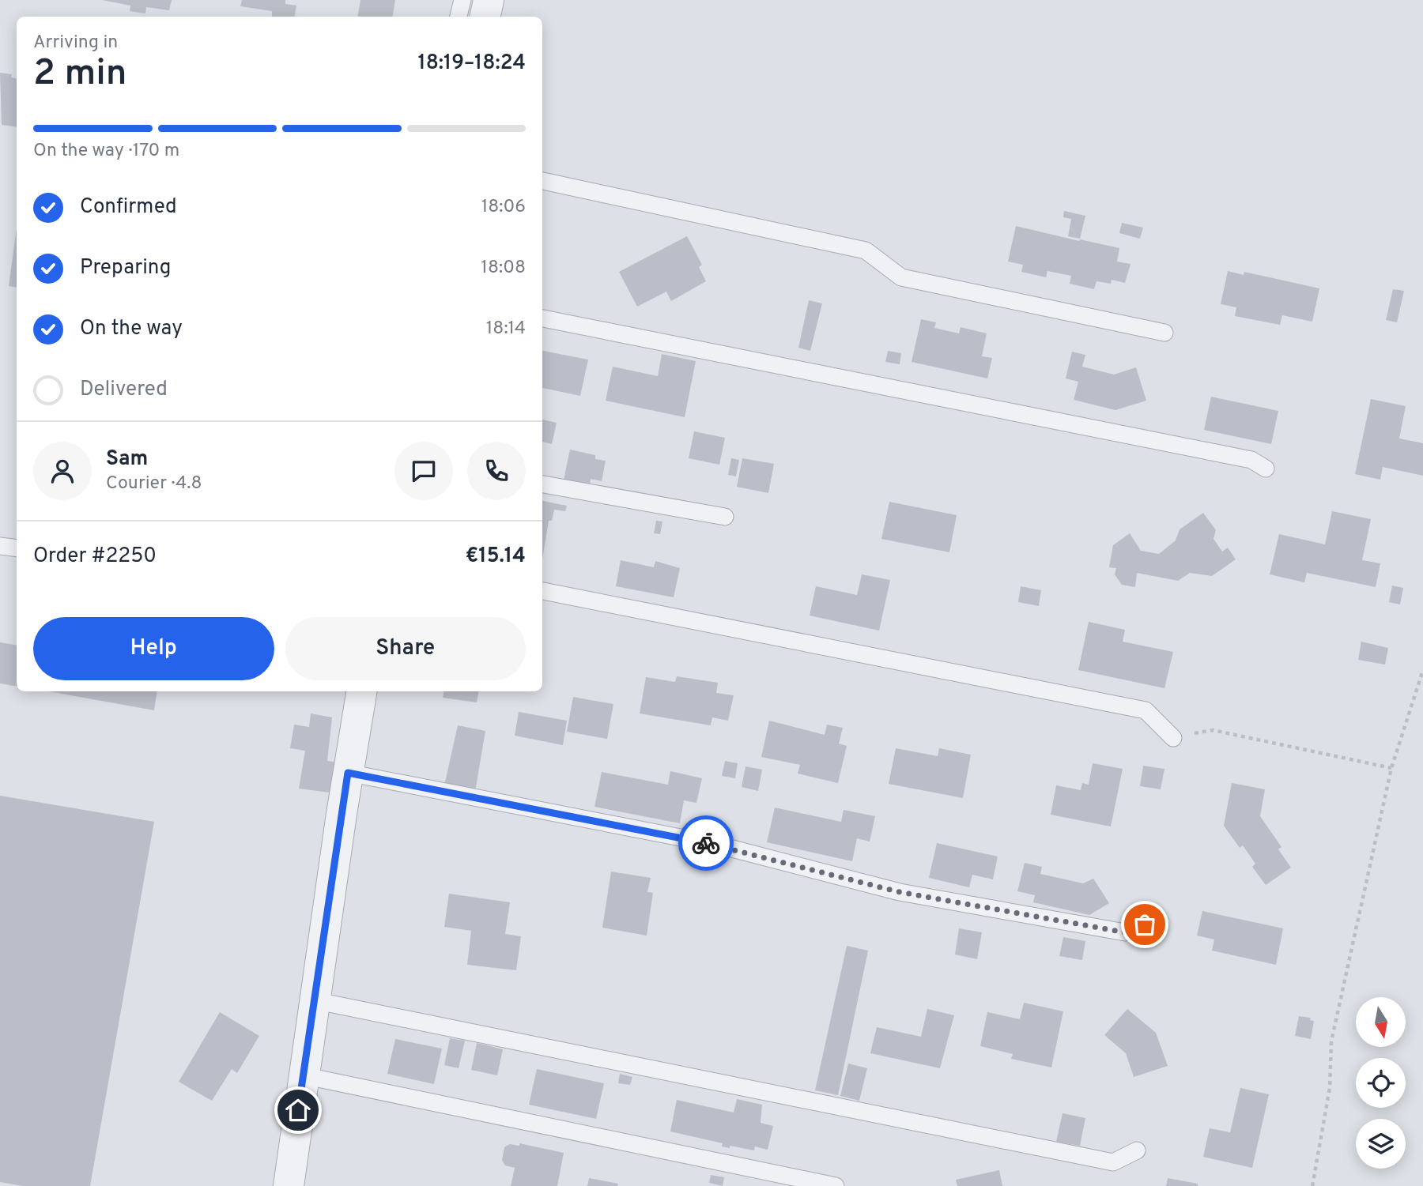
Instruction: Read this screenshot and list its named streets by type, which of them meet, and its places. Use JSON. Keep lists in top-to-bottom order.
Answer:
{
  "north": "bottom",
  "page": {
    "heading": ["2 min", "Arriving in", "18:19–18:24"],
    "panel": [
      "Sam",
      "Courier · 4.8",
      "Order #2250",
      "€15.14"
    ],
    "bar": "On the way · 170 m",
    "list": [
      ["Confirmed", "18:06"],
      ["Preparing", "18:08"],
      ["On the way", "18:14"],
      "Delivered"
    ],
    "buttons": ["Help", "Share"]
  }
}
